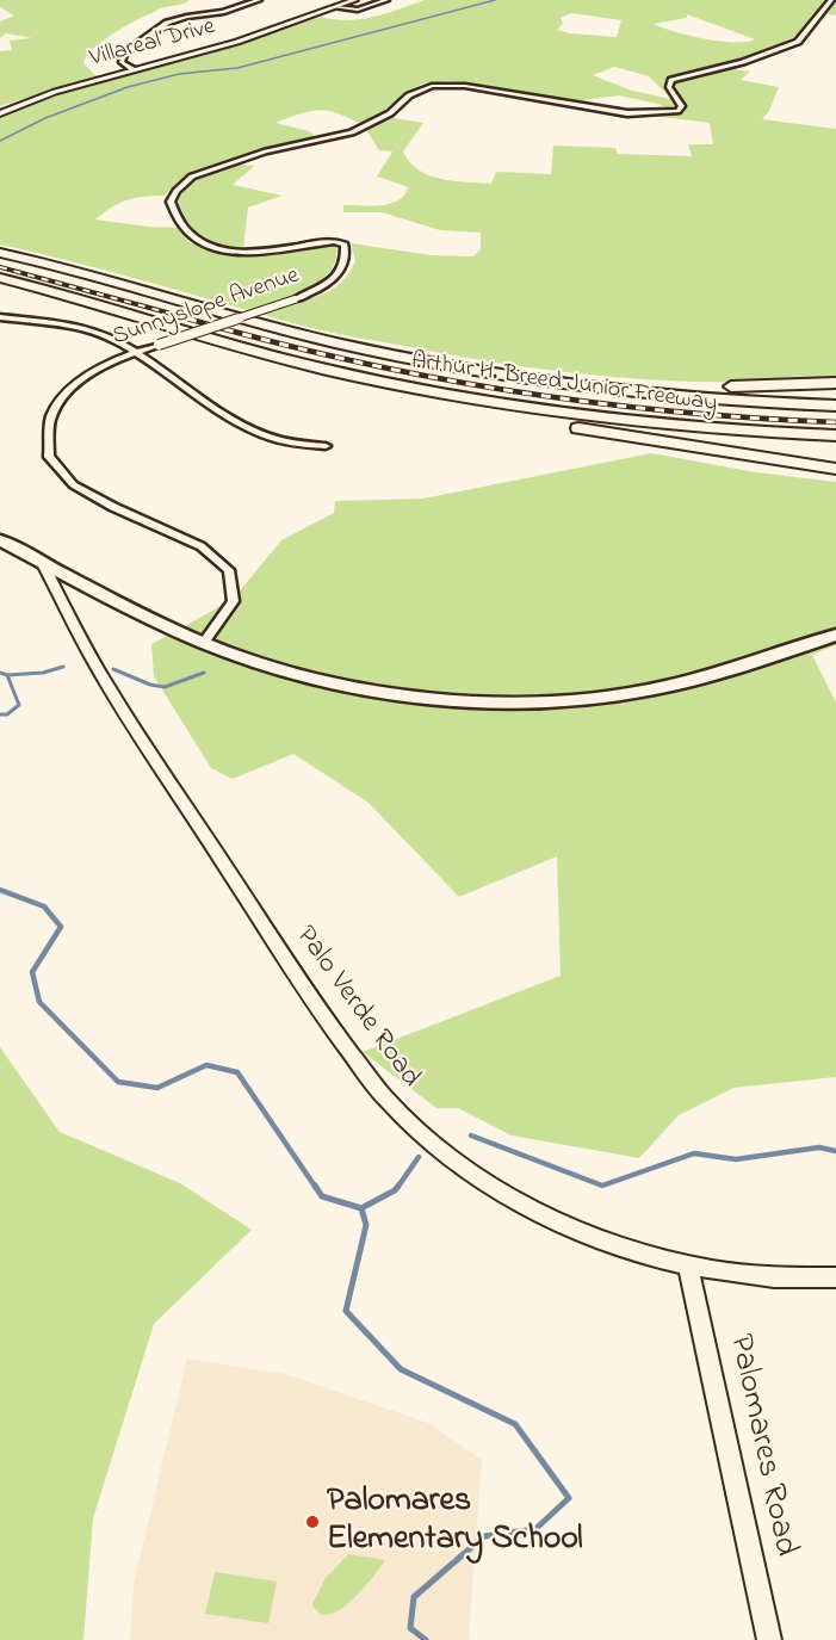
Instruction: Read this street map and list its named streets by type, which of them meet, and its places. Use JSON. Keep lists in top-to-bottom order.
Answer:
{
  "streets": {
    "highway": ["Arthur H. Breed Junior Freeway"],
    "street": [
      "Villareal Drive",
      "Sunnyslope Avenue",
      "Palo Verde Road",
      "Palomares Road"
    ]
  },
  "crossings": [
    ["Palo Verde Road", "Palomares Road"]
  ],
  "places": ["Palomares Elementary School"]
}
